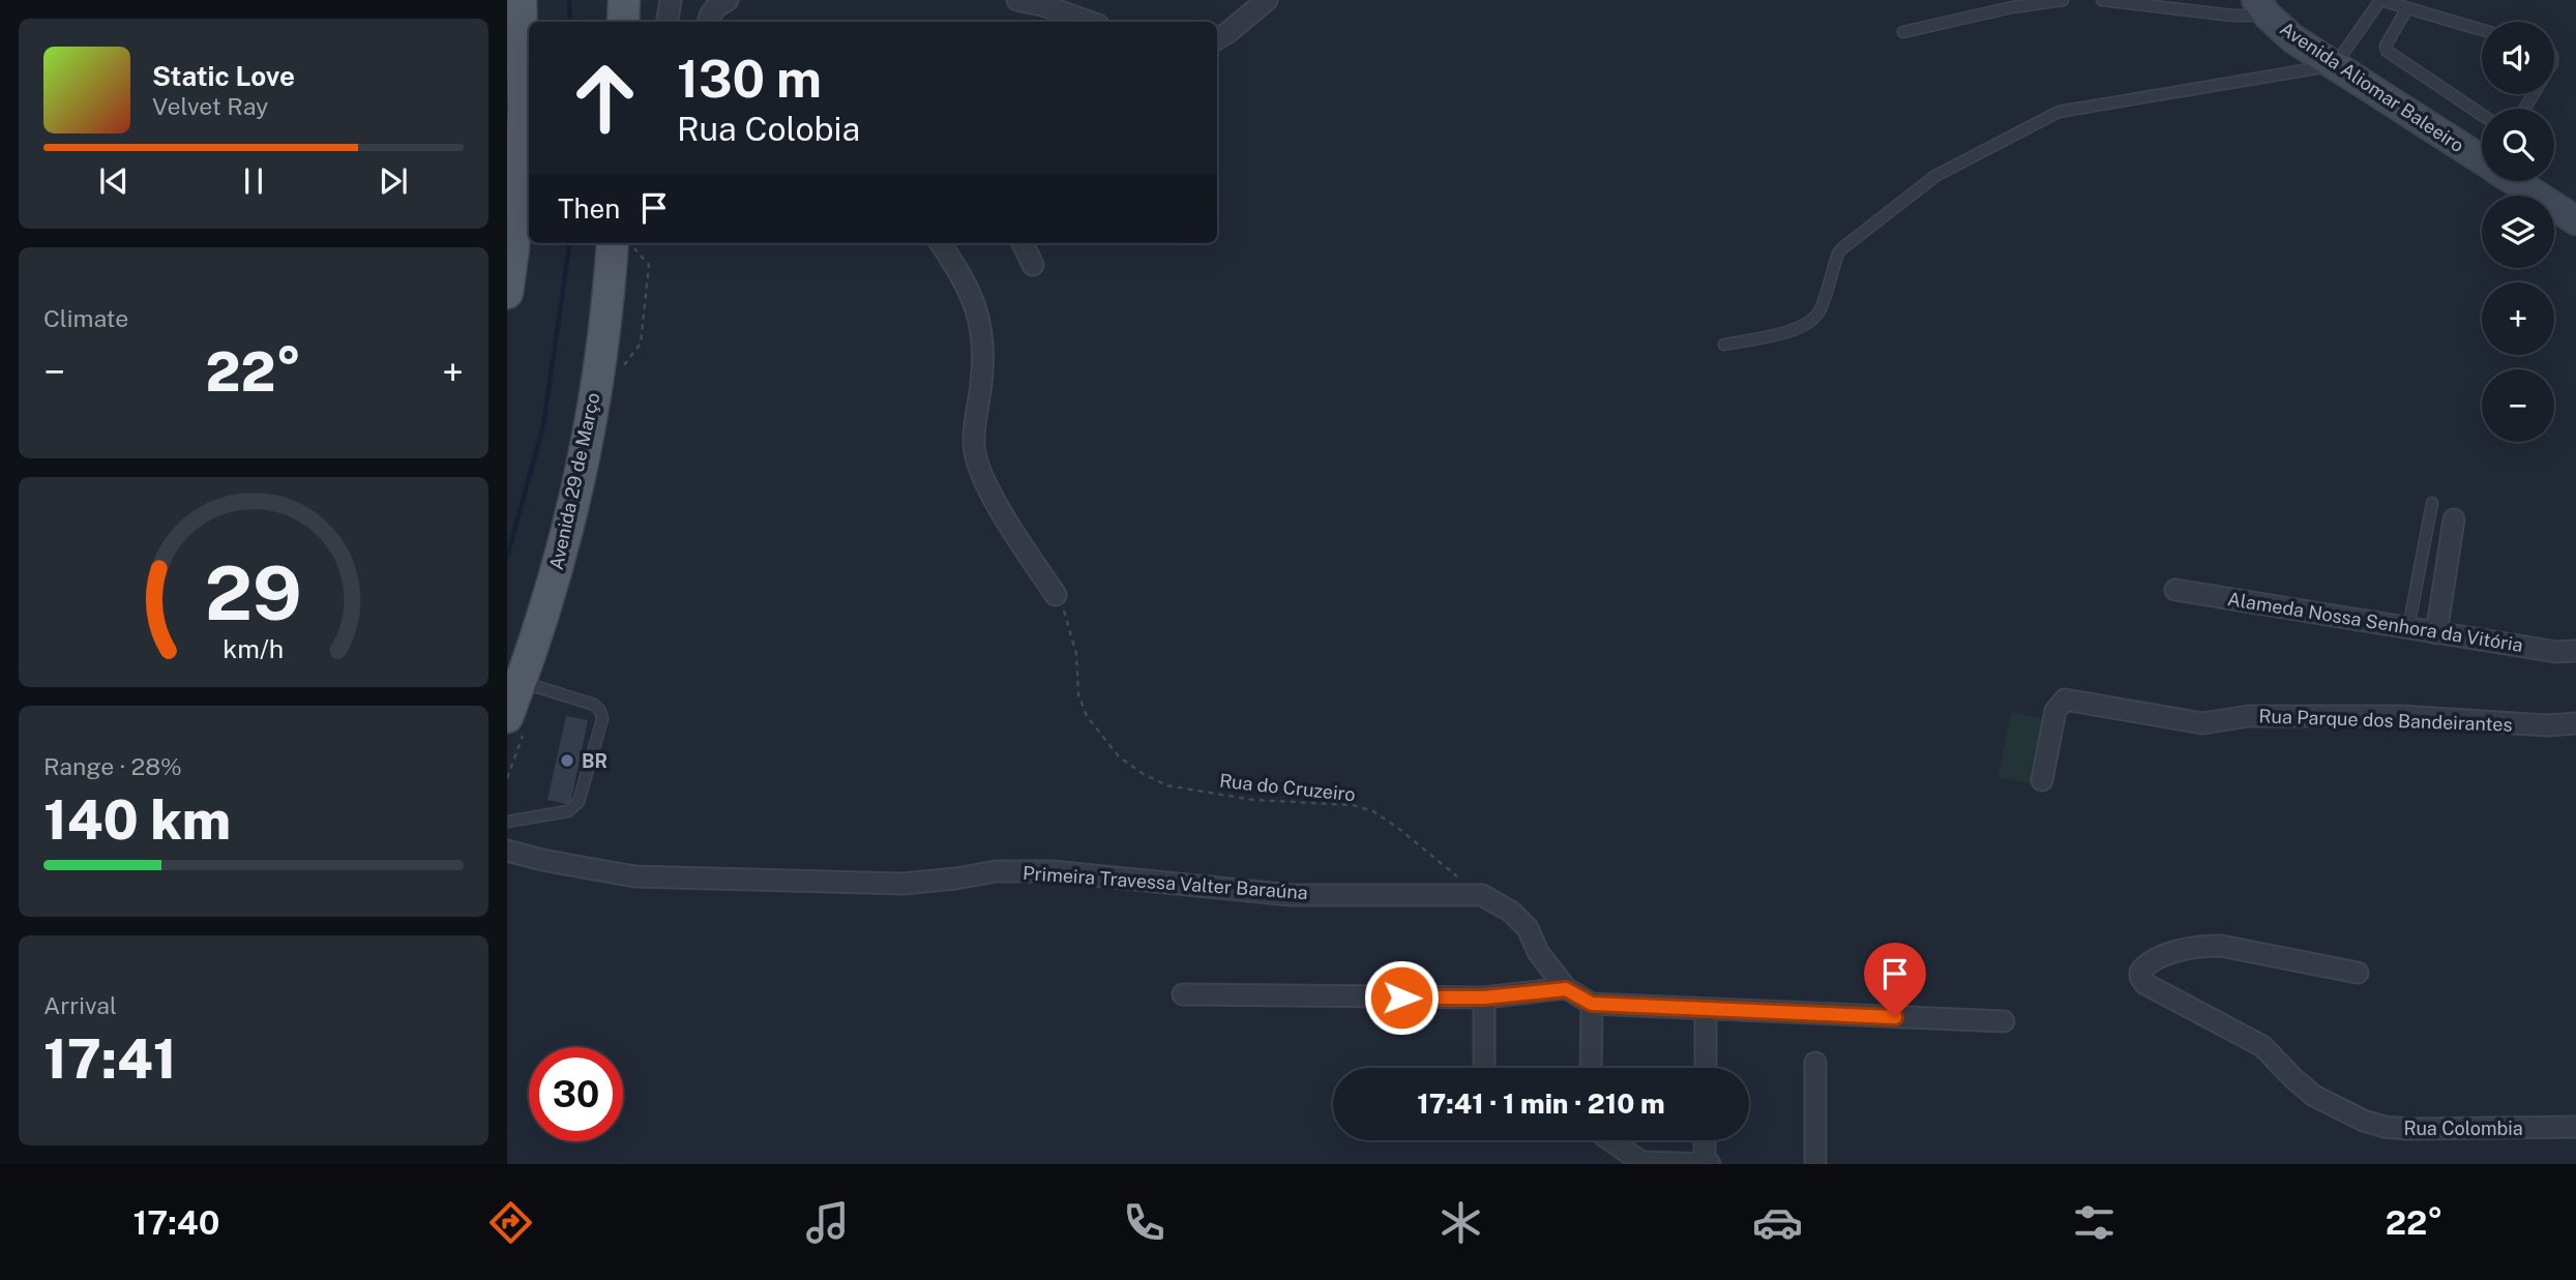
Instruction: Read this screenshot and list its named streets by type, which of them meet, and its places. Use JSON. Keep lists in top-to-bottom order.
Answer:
{
  "streets": {
    "main road": ["Avenida Aliomar Baleeiro", "Avenida 29 de Março"],
    "street": [
      "Alameda Nossa Senhora da Vitória",
      "Rua Parque dos Bandeirantes",
      "Primeira Travessa Valter Baraúna",
      "Rua Colombia"
    ],
    "path": ["Rua do Cruzeiro"]
  },
  "crossings": [
    ["Rua do Cruzeiro", "Primeira Travessa Valter Baraúna"]
  ],
  "places": ["BR"],
  "page": {
    "map_buttons": ["+", "−"],
    "turn": ["130 m", "Rua Colobia"],
    "song": ["Static Love", "Velvet Ray"],
    "then": "Then",
    "tile": [
      "Climate",
      ["Range · 28%", "140 km"],
      ["Arrival", "17:41"]
    ],
    "heat": ["−", "22°", "+"],
    "limit": "30",
    "trip": "17:41 · 1 min · 210 m",
    "tabs": ["17:40", "22°"],
    "gauge": ["29", "km/h"]
  }
}
